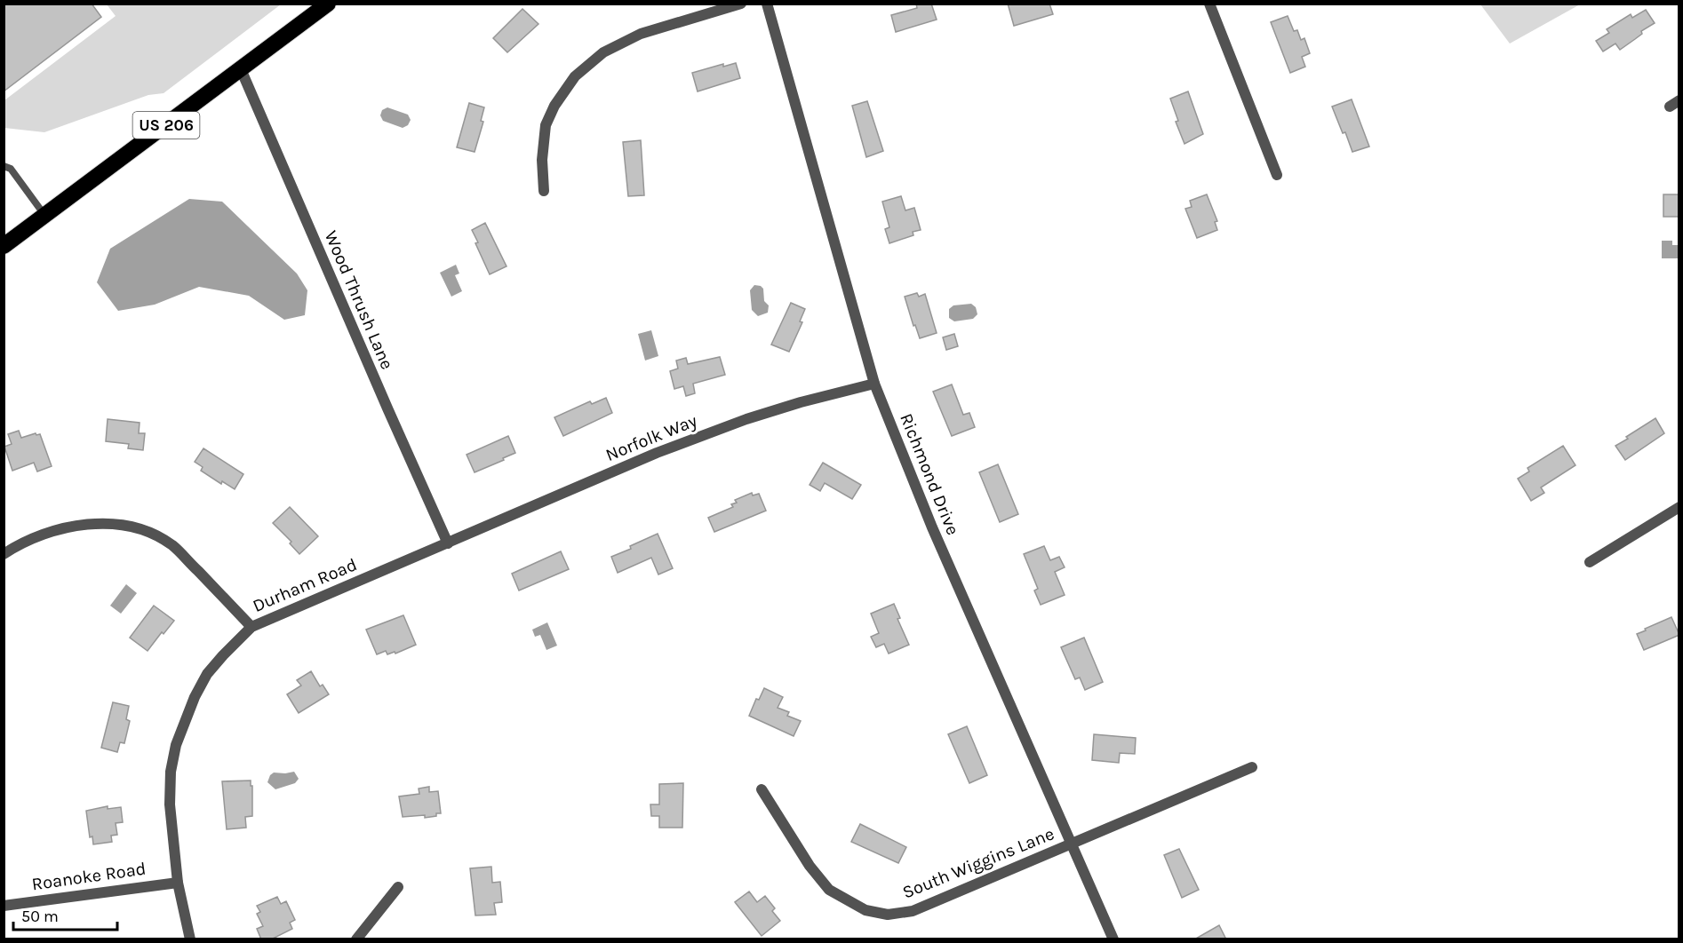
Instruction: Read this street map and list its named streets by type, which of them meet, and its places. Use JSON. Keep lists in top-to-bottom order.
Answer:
{
  "streets": {
    "highway": ["US 206"],
    "street": [
      "Wood Thrush Lane",
      "Norfolk Way",
      "Richmond Drive",
      "Durham Road",
      "South Wiggins Lane",
      "Roanoke Road"
    ]
  },
  "crossings": [
    ["US 206", "Wood Thrush Lane"],
    ["Wood Thrush Lane", "Norfolk Way"],
    ["Wood Thrush Lane", "Durham Road"],
    ["Norfolk Way", "Richmond Drive"],
    ["Norfolk Way", "Durham Road"],
    ["Richmond Drive", "South Wiggins Lane"],
    ["Durham Road", "Roanoke Road"]
  ],
  "scale_bar": "50 m"
}
